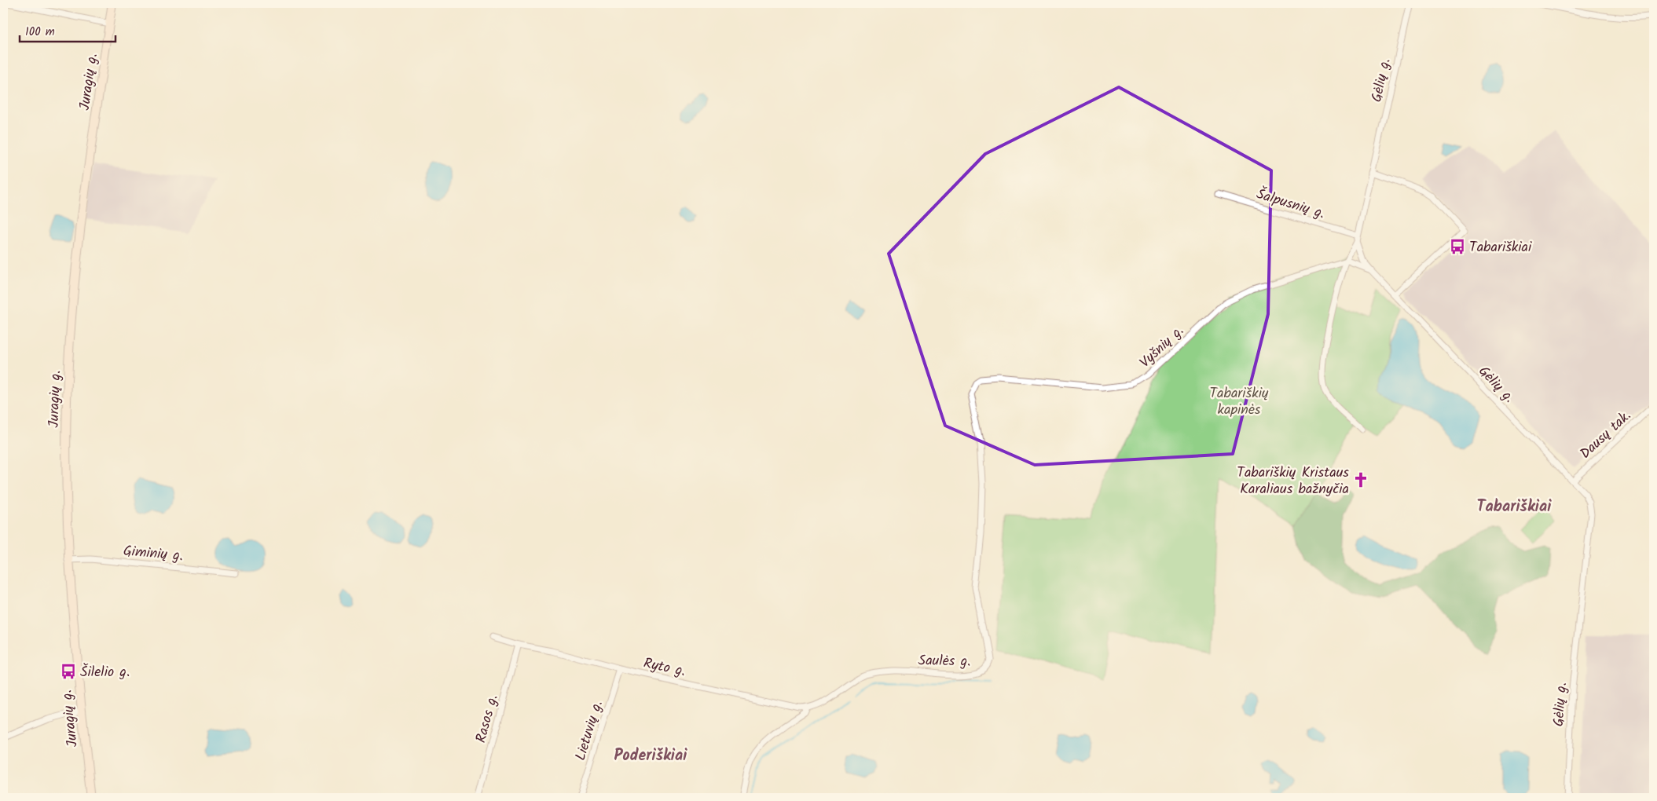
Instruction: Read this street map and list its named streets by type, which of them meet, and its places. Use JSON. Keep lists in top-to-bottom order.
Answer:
{
  "streets": {
    "main road": ["Juragių g."],
    "street": [
      "Gėlių g.",
      "Šalpusnių g.",
      "Vyšnių g.",
      "Dausų tak.",
      "Giminių g.",
      "Saulės g.",
      "Ryto g.",
      "Rasos g.",
      "Lietuvių g."
    ]
  },
  "crossings": [
    ["Gėlių g.", "Šalpusnių g."],
    ["Gėlių g.", "Dausų tak."],
    ["Juragių g.", "Giminių g."],
    ["Vyšnių g.", "Saulės g."],
    ["Saulės g.", "Ryto g."],
    ["Ryto g.", "Rasos g."],
    ["Ryto g.", "Lietuvių g."]
  ],
  "districts": ["Tabariškiai", "Poderiškiai"],
  "parks": ["Tabariškių kapinės"],
  "places": {
    "bus stop": ["Tabariškiai", "Šilelio g."],
    "church": ["Tabariškių Kristaus Karaliaus bažnyčia"]
  },
  "scale_bar": "100 m"
}
